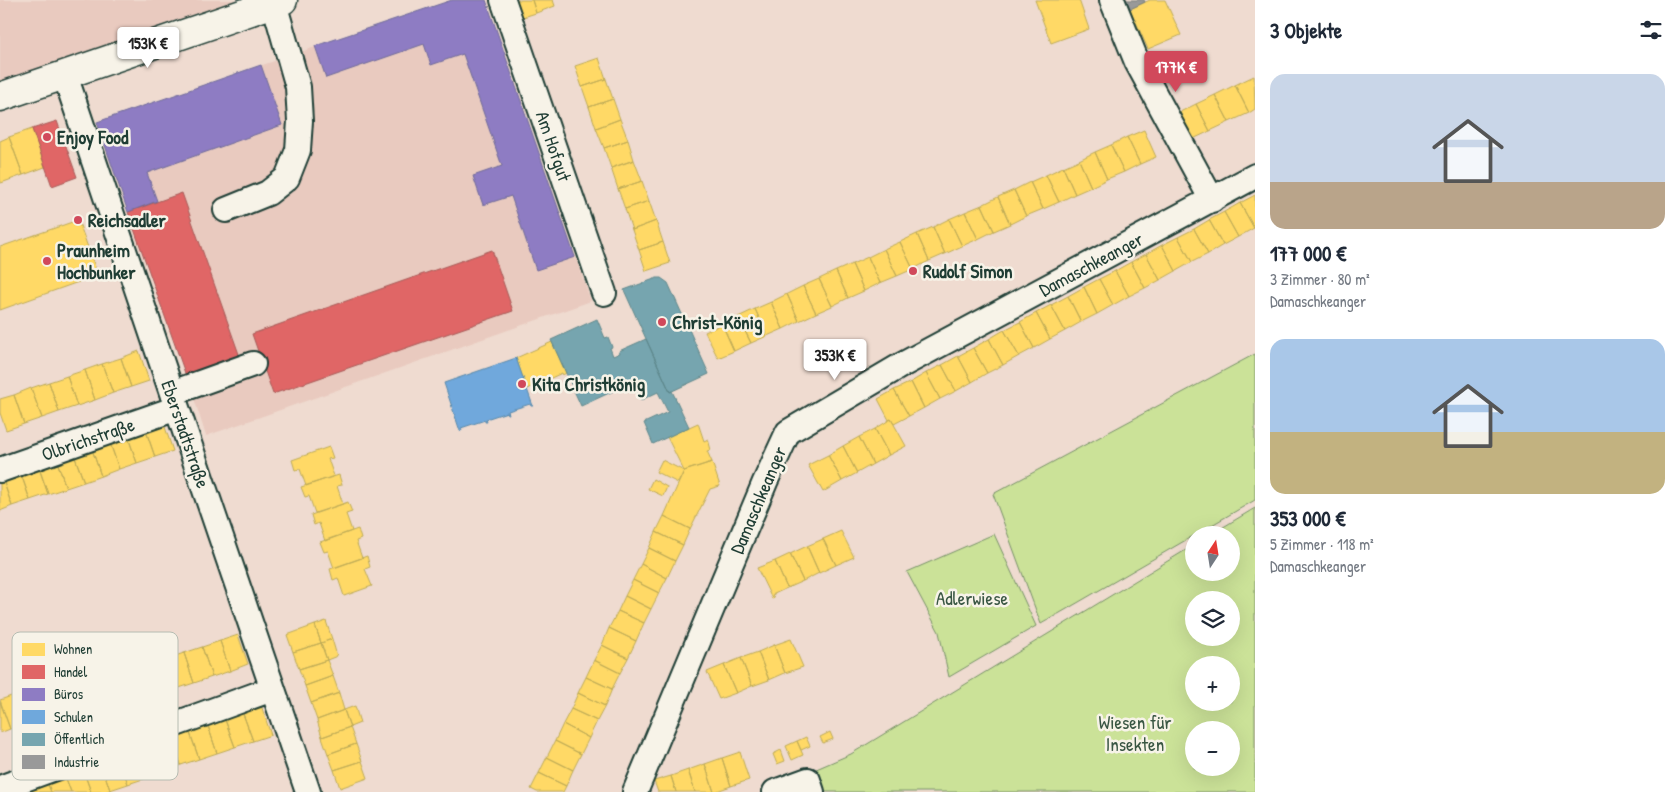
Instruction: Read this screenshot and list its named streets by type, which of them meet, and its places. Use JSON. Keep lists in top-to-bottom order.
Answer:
{
  "streets": {
    "street": [
      "Am Hofgut",
      "Damaschkeanger",
      "Eberstadtstraße",
      "Olbrichstraße"
    ]
  },
  "crossings": [
    ["Eberstadtstraße", "Olbrichstraße"]
  ],
  "parks": ["Adlerwiese", "Wiesen für Insekten"],
  "places": [
    "Enjoy Food",
    "Reichsadler",
    "Praunheim Hochbunker",
    "Rudolf Simon",
    "Christ-König",
    "Kita Christkönig"
  ],
  "legend": [
    "Wohnen",
    "Handel",
    "Büros",
    "Schulen",
    "Öffentlich",
    "Industrie"
  ],
  "north": "top",
  "page": {
    "heading": "3 Objekte",
    "price": ["153K €", "177K €", "353K €"],
    "list": [
      {
        "name": "177 000 €",
        "note": "3 Zimmer · 80 m² · Damaschkeanger"
      },
      {
        "name": "353 000 €",
        "note": "5 Zimmer · 118 m² · Damaschkeanger"
      }
    ],
    "map_buttons": ["+", "−"]
  }
}
